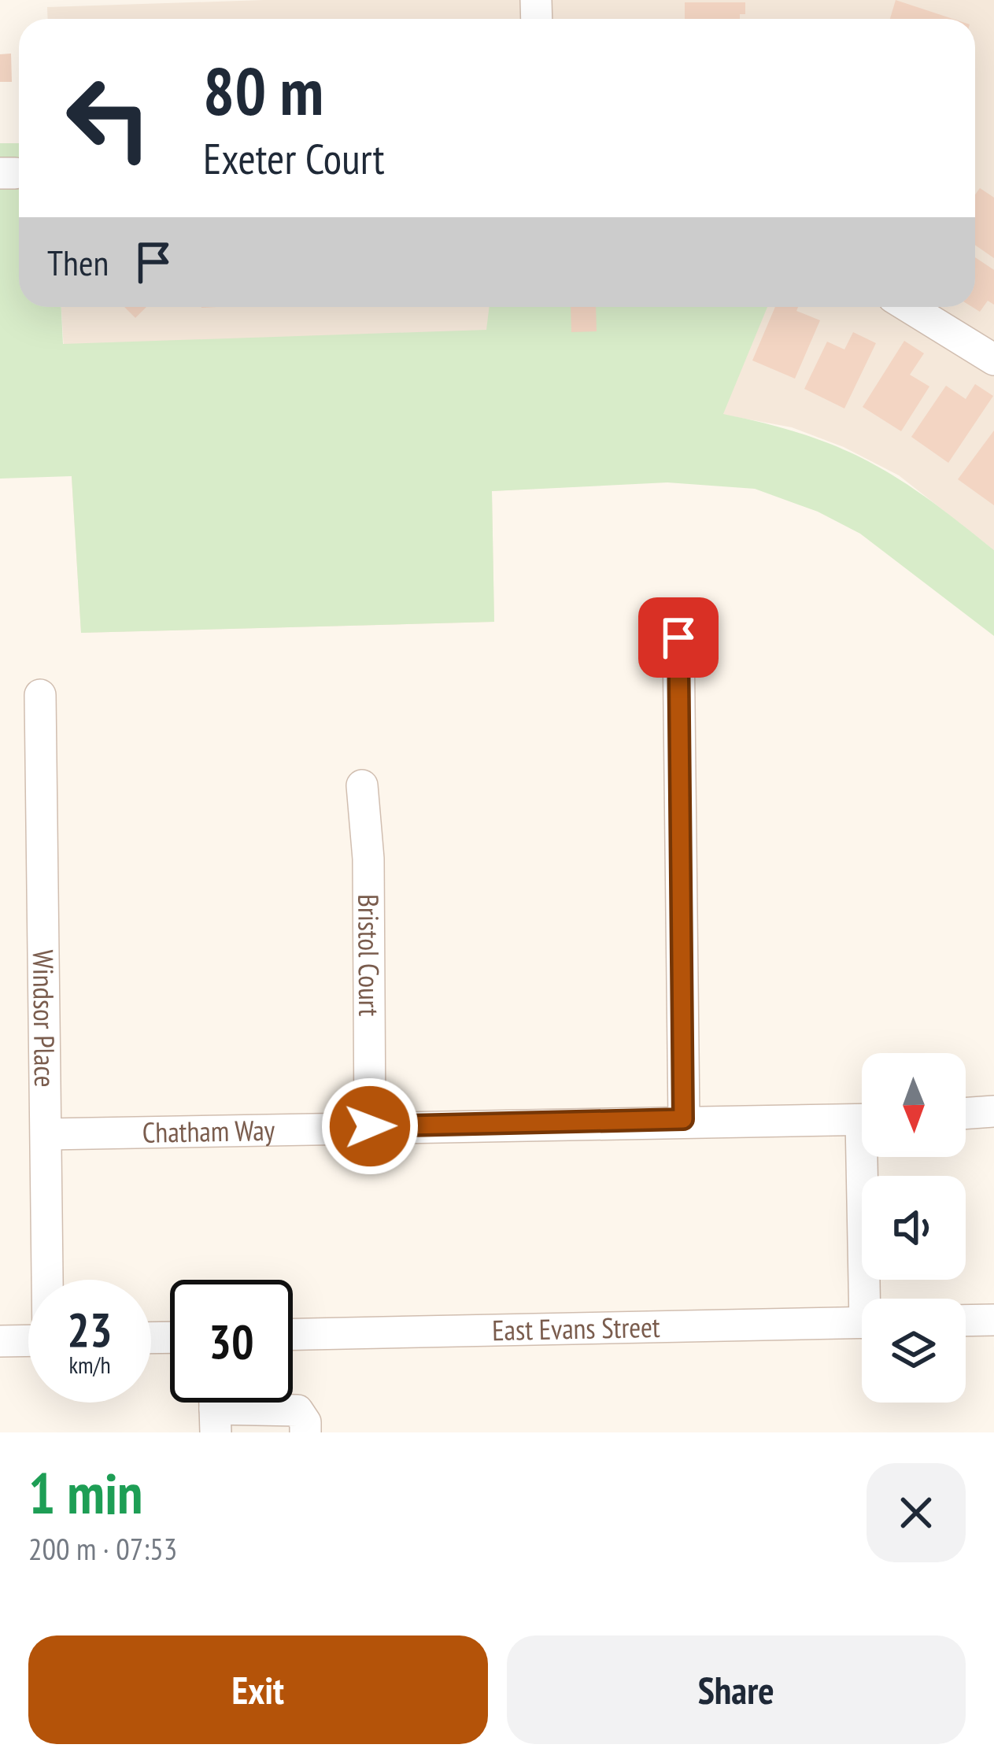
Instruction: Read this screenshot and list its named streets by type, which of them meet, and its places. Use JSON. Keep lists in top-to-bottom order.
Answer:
{
  "streets": {
    "street": [
      "Bristol Court",
      "Windsor Place",
      "Chatham Way",
      "East Evans Street"
    ]
  },
  "crossings": [
    ["Bristol Court", "Chatham Way"],
    ["Windsor Place", "Chatham Way"]
  ],
  "north": "bottom",
  "page": {
    "turn": ["80 m", "Exeter Court"],
    "then": "Then",
    "speed": "23 km/h",
    "limit": "30",
    "heading": ["1 min", "200 m · 07:53"],
    "buttons": ["Exit", "Share"]
  }
}
